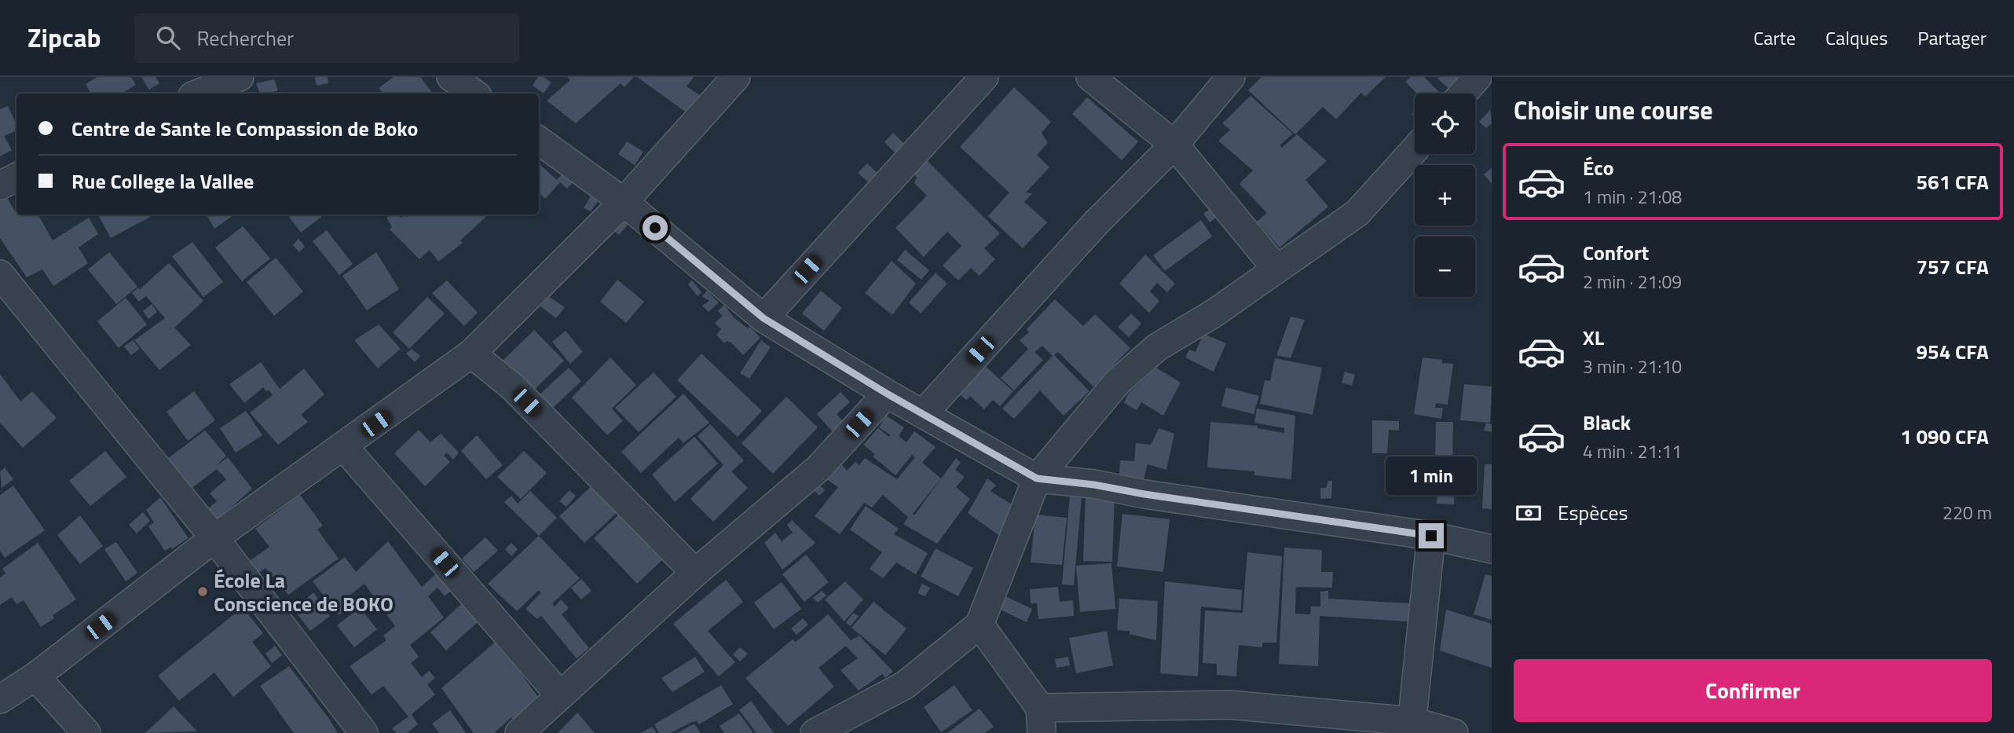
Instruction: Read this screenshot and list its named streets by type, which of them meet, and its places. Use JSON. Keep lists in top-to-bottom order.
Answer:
{
  "places": ["École La Conscience de BOKO"],
  "page": {
    "header": "Zipcab",
    "search": "Rechercher",
    "nav": ["Carte", "Calques", "Partager"],
    "heading": "Choisir une course",
    "map_buttons": ["+", "−"],
    "banner": ["Centre de Sante le Compassion de Boko", "Rue College la Vallee"],
    "list": [
      {
        "name": "Éco",
        "note": "1 min · 21:08",
        "value": "561 CFA"
      },
      {
        "name": "Confort",
        "note": "2 min · 21:09",
        "value": "757 CFA"
      },
      {
        "name": "XL",
        "note": "3 min · 21:10",
        "value": "954 CFA"
      },
      {
        "name": "Black",
        "note": "4 min · 21:11",
        "value": "1 090 CFA"
      }
    ],
    "bubble": "1 min",
    "pay": ["Espèces", "220 m"],
    "buttons": "Confirmer"
  }
}
